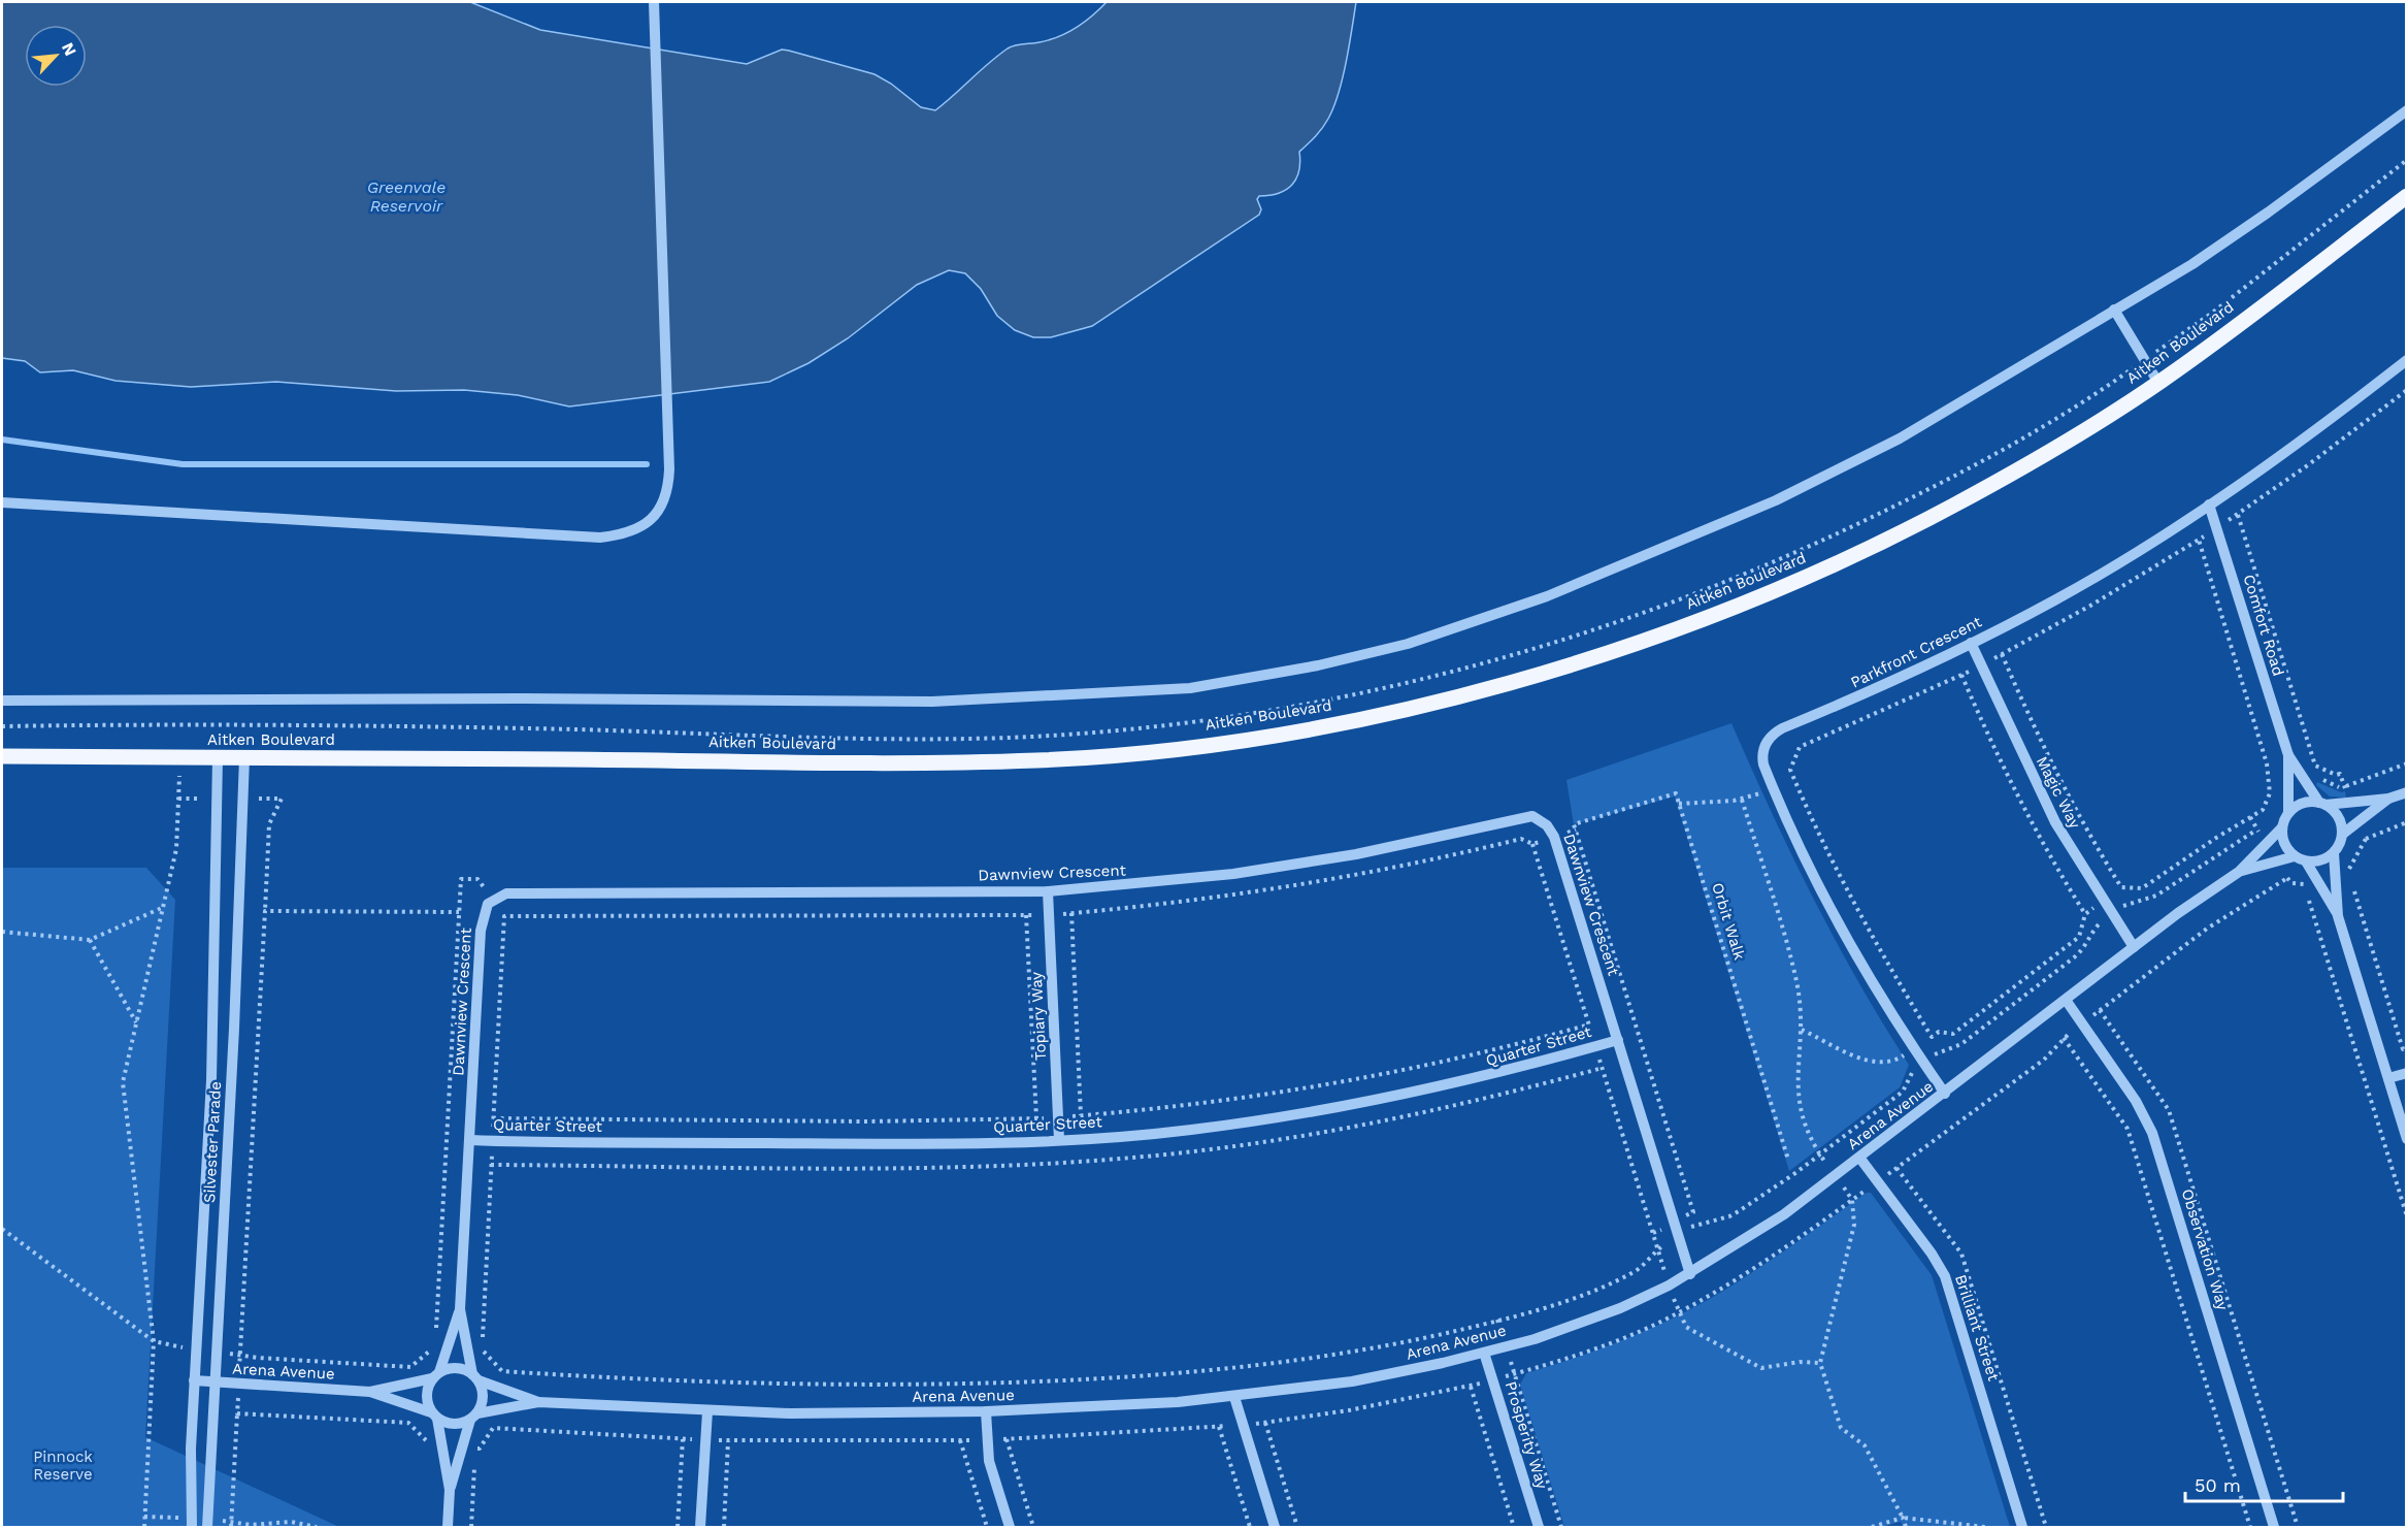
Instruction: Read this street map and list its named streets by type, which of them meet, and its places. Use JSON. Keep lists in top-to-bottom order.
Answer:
{
  "streets": {
    "main road": ["Aitken Boulevard"],
    "street": [
      "Comfort Road",
      "Parkfront Crescent",
      "Magic Way",
      "Dawnview Crescent",
      "Topiary Way",
      "Quarter Street",
      "Arena Avenue",
      "Silvester Parade",
      "Observation Way",
      "Brilliant Street",
      "Prosperity Way"
    ],
    "path": ["Orbit Walk"]
  },
  "crossings": [
    ["Aitken Boulevard", "Silvester Parade"],
    ["Comfort Road", "Parkfront Crescent"],
    ["Comfort Road", "Arena Avenue"],
    ["Parkfront Crescent", "Magic Way"],
    ["Parkfront Crescent", "Arena Avenue"],
    ["Magic Way", "Arena Avenue"],
    ["Dawnview Crescent", "Topiary Way"],
    ["Dawnview Crescent", "Quarter Street"],
    ["Dawnview Crescent", "Arena Avenue"],
    ["Topiary Way", "Quarter Street"],
    ["Arena Avenue", "Silvester Parade"],
    ["Arena Avenue", "Observation Way"],
    ["Arena Avenue", "Brilliant Street"],
    ["Arena Avenue", "Prosperity Way"]
  ],
  "water": ["Greenvale Reservoir"],
  "parks": ["Pinnock Reserve"],
  "scale_bar": "50 m",
  "north": "top right"
}
